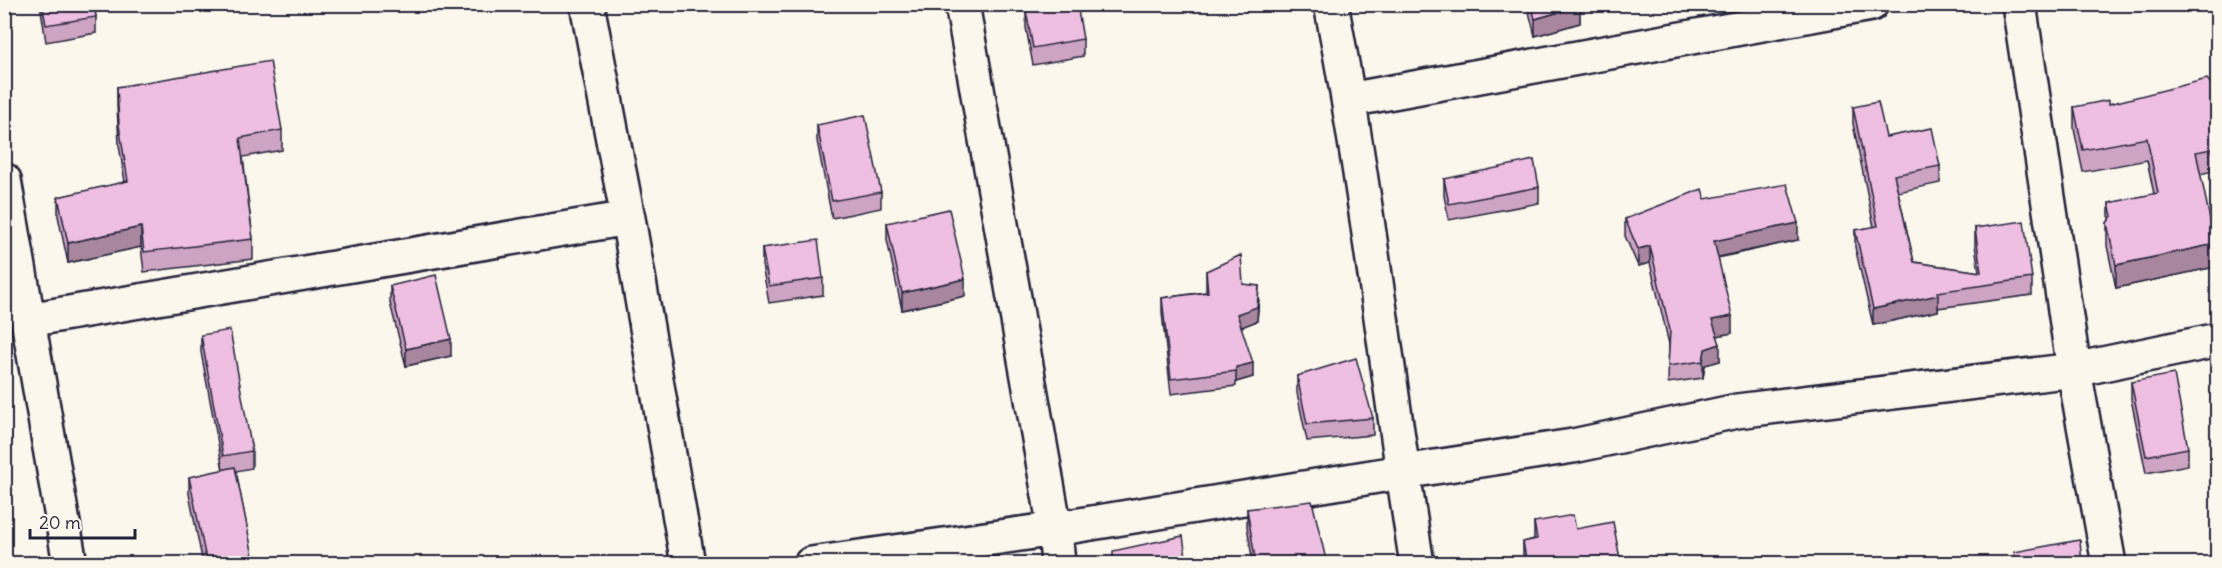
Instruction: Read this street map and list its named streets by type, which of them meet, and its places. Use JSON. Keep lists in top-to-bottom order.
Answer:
{
  "scale_bar": "20 m"
}
